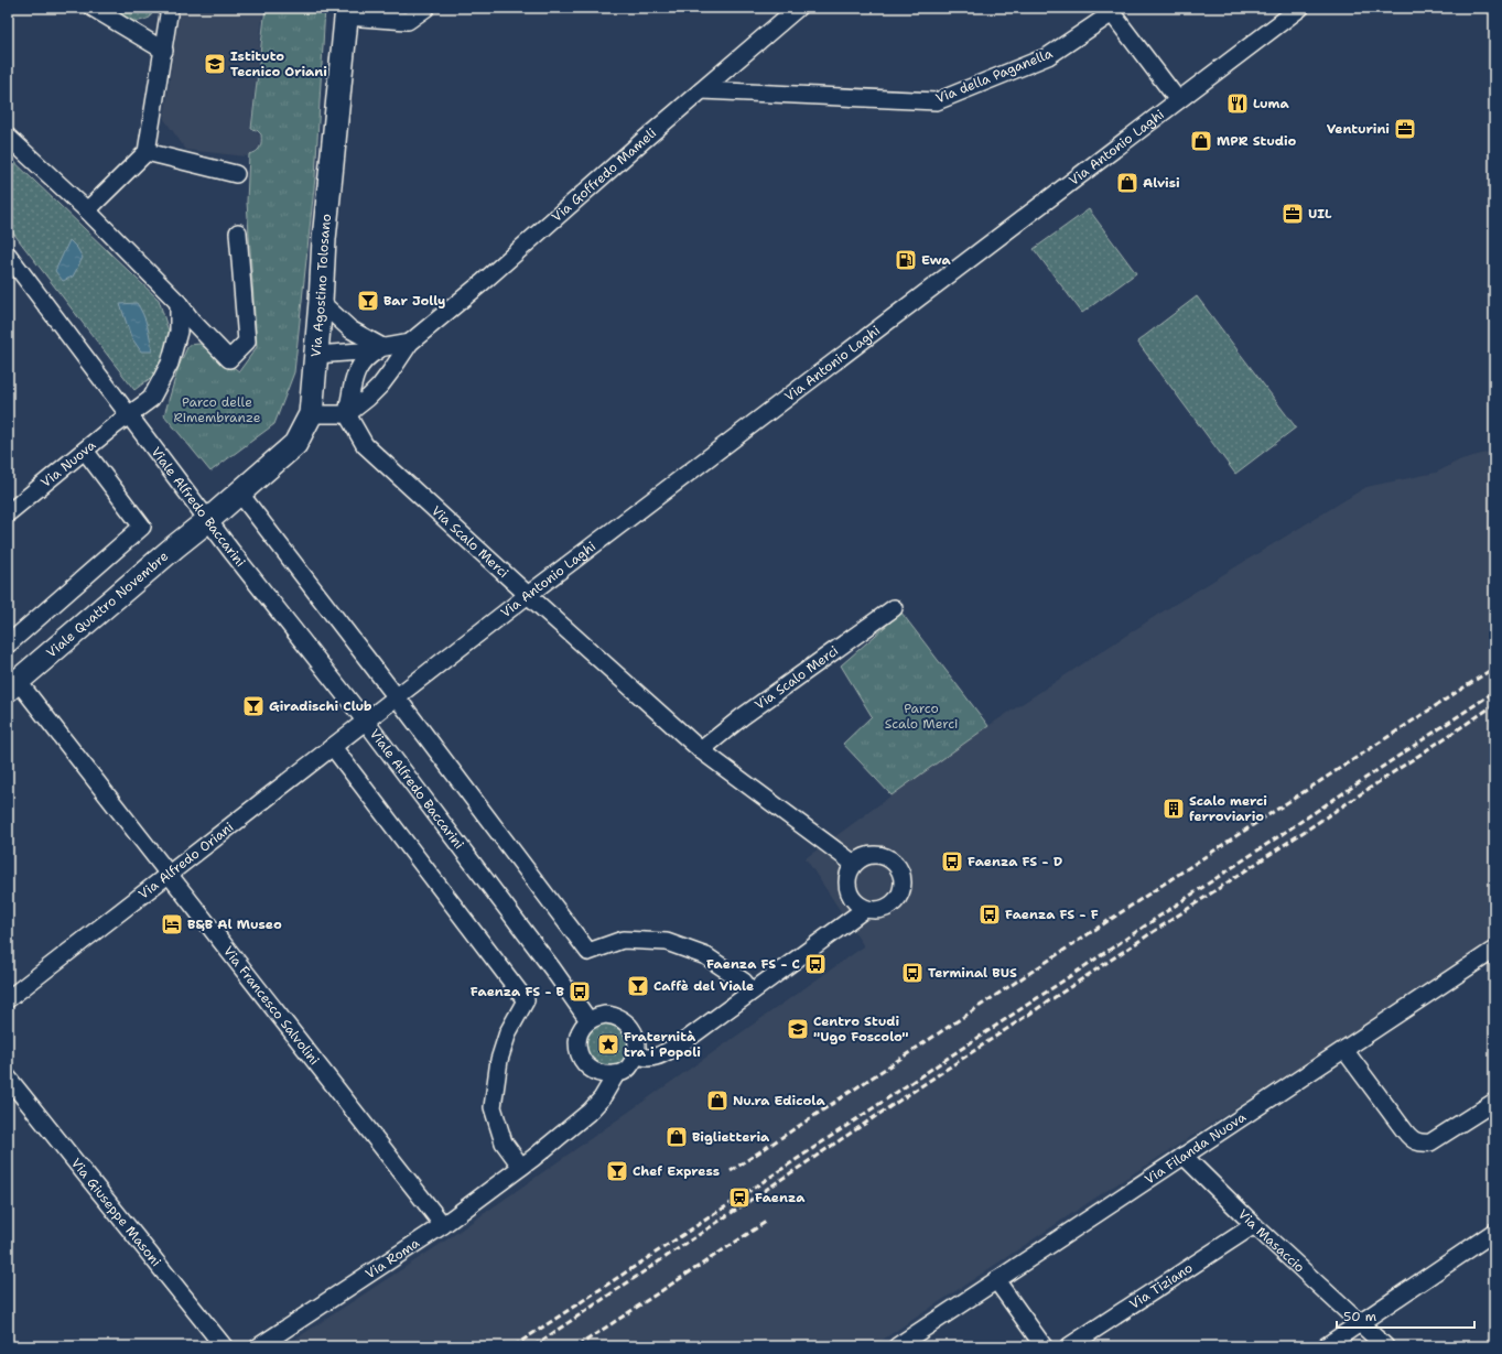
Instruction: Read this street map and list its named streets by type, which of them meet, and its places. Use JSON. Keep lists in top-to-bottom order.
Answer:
{
  "streets": {
    "main road": ["Via Agostino Tolosano", "Viale Quattro Novembre"],
    "street": [
      "Via della Paganella",
      "Via Antonio Laghi",
      "Via Goffredo Mameli",
      "Via Nuova",
      "Viale Alfredo Baccarini",
      "Via Scalo Merci",
      "Via Alfredo Oriani",
      "Via Francesco Salvolini",
      "Via Filanda Nuova",
      "Via Giuseppe Masoni",
      "Via Masaccio",
      "Via Roma",
      "Via Tiziano"
    ]
  },
  "crossings": [
    ["Via della Paganella", "Via Antonio Laghi"],
    ["Via della Paganella", "Via Goffredo Mameli"],
    ["Via Antonio Laghi", "Viale Alfredo Baccarini"],
    ["Via Antonio Laghi", "Via Scalo Merci"],
    ["Via Antonio Laghi", "Via Alfredo Oriani"],
    ["Via Goffredo Mameli", "Via Scalo Merci"],
    ["Via Agostino Tolosano", "Viale Alfredo Baccarini"],
    ["Via Agostino Tolosano", "Viale Quattro Novembre"],
    ["Via Nuova", "Viale Alfredo Baccarini"],
    ["Viale Alfredo Baccarini", "Viale Quattro Novembre"],
    ["Viale Alfredo Baccarini", "Via Alfredo Oriani"],
    ["Viale Alfredo Baccarini", "Via Roma"],
    ["Viale Quattro Novembre", "Via Francesco Salvolini"],
    ["Via Alfredo Oriani", "Via Francesco Salvolini"],
    ["Via Francesco Salvolini", "Via Roma"],
    ["Via Filanda Nuova", "Via Masaccio"],
    ["Via Masaccio", "Via Tiziano"]
  ],
  "parks": ["Parco delle Rimembranze", "Parco Scalo Merci"],
  "places": {
    "school or university": ["Istituto Tecnico Oriani", "Centro Studi \"Ugo Foscolo\""],
    "restaurant": ["Luma"],
    "office": ["Venturini", "UIL"],
    "shop": [
      "MPR Studio",
      "Alvisi",
      "Nu.ra Edicola",
      "Biglietteria"
    ],
    "fuel station": ["Ewa"],
    "bar": [
      "Bar Jolly",
      "Giradischi Club",
      "Caffè del Viale",
      "Chef Express"
    ],
    "building": ["Scalo merci ferroviario"],
    "bus stop": [
      "Faenza FS - D",
      "Faenza FS - F",
      "Faenza FS - C",
      "Terminal BUS",
      "Faenza FS - B"
    ],
    "hotel": ["B&B Al Museo"],
    "place": ["Fraternità tra i Popoli"],
    "station": ["Faenza"]
  },
  "scale_bar": "50 m"
}
